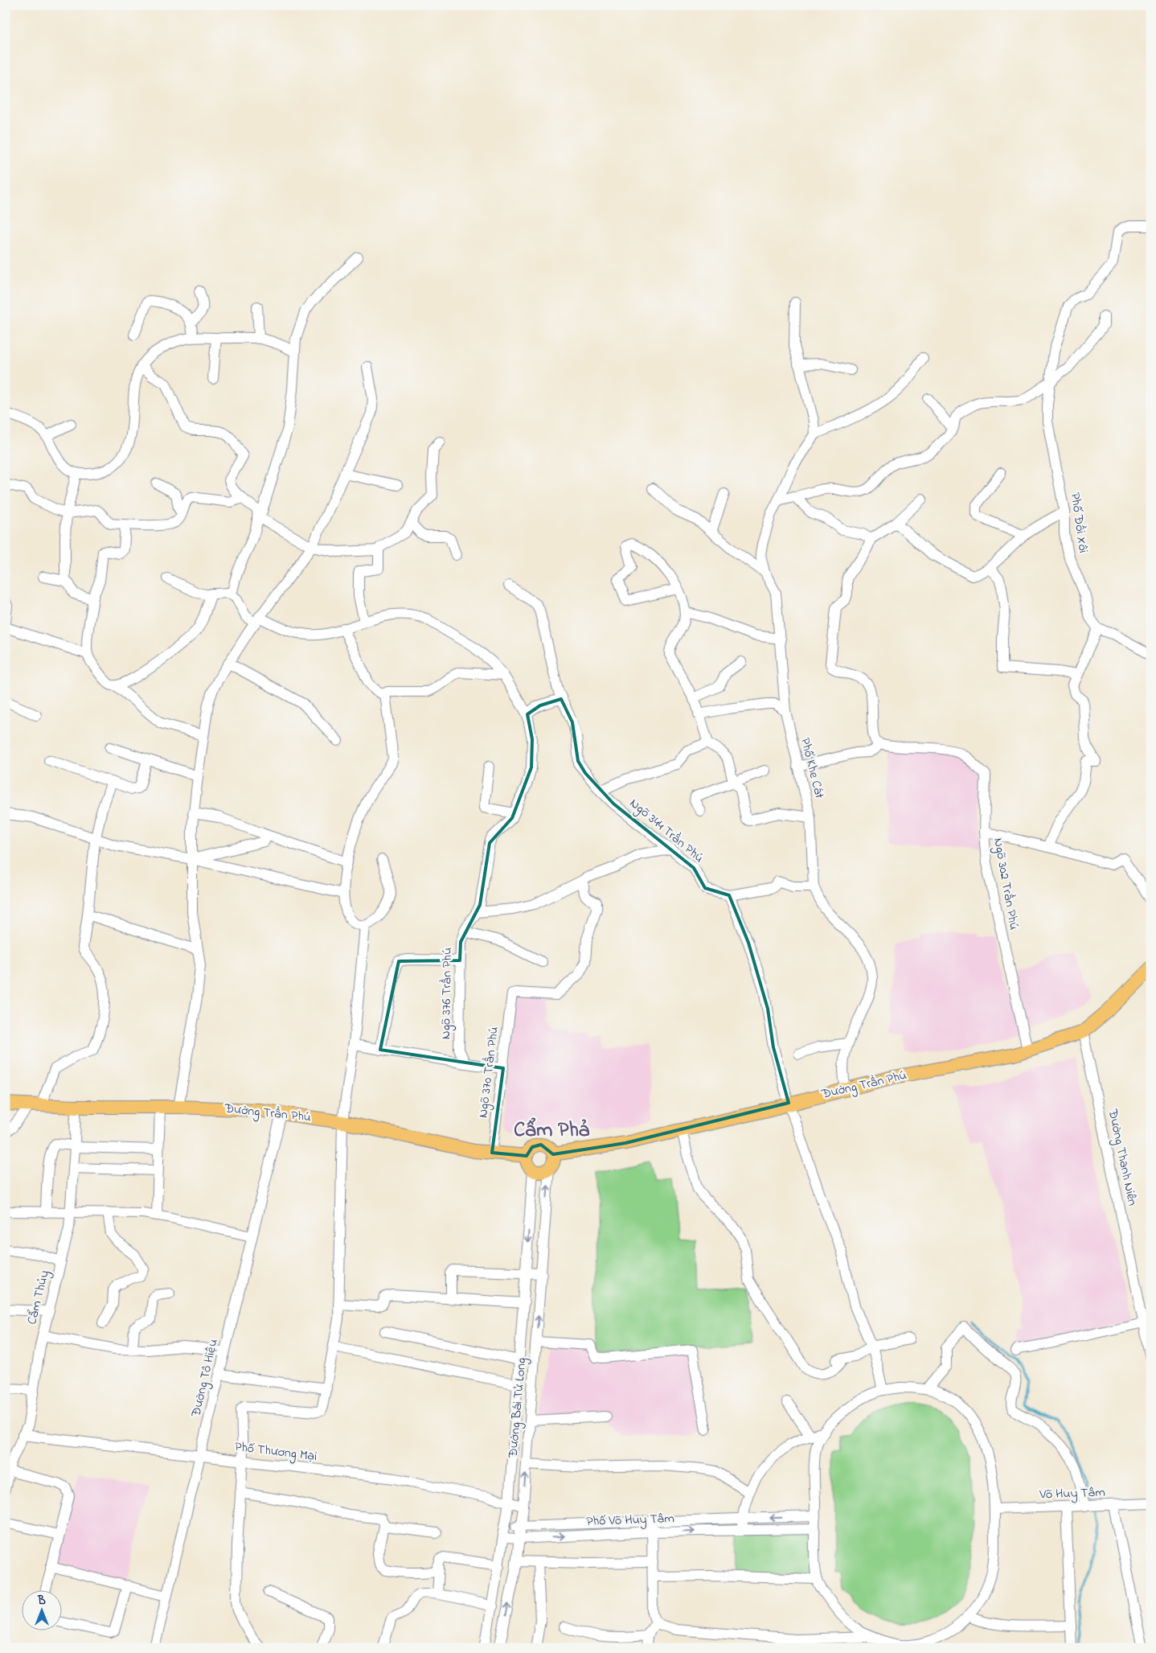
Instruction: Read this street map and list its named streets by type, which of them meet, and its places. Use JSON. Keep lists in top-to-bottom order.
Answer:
{
  "streets": {
    "main road": ["Đường Trần Phú"],
    "street": [
      "Phố Đồi Xôi",
      "Phố Khe Cát",
      "Ngõ 344 Trần Phú",
      "Ngõ 302 Trần Phú",
      "Ngõ 376 Trần Phú",
      "Ngõ 370 Trần Phú",
      "Đường Thanh Niên",
      "Cẩm Thủy",
      "Đường Tô Hiệu",
      "Đường Bái Tử Long",
      "Phố Thương Mại",
      "Võ Huy Tâm",
      "Phố Võ Huy Tâm"
    ]
  },
  "crossings": [
    ["Phố Khe Cát", "Đường Trần Phú"],
    ["Ngõ 302 Trần Phú", "Đường Trần Phú"],
    ["Ngõ 370 Trần Phú", "Đường Trần Phú"],
    ["Đường Trần Phú", "Đường Thanh Niên"],
    ["Đường Trần Phú", "Cẩm Thủy"],
    ["Đường Trần Phú", "Đường Tô Hiệu"],
    ["Đường Trần Phú", "Đường Bái Tử Long"],
    ["Cẩm Thủy", "Phố Thương Mại"],
    ["Đường Tô Hiệu", "Phố Thương Mại"],
    ["Đường Bái Tử Long", "Phố Thương Mại"],
    ["Đường Bái Tử Long", "Phố Võ Huy Tâm"]
  ],
  "districts": ["Cẩm Phả"],
  "north": "top"
}
